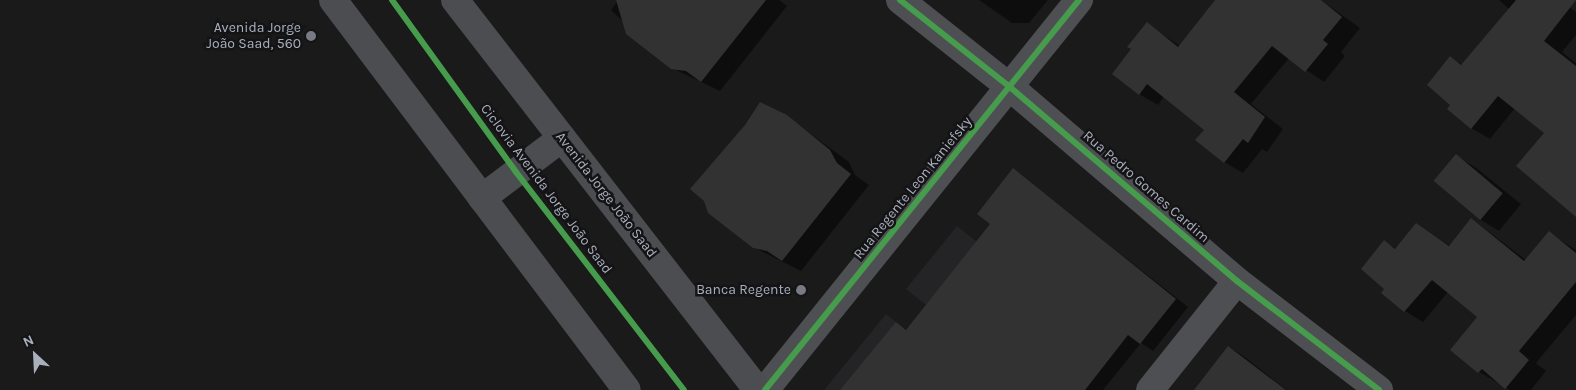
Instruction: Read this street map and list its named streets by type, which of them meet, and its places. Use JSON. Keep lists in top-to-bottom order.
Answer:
{
  "streets": {
    "main road": ["Avenida Jorge João Saad"],
    "street": ["Rua Pedro Gomes Cardim", "Rua Regente Leon Kaniefsky"],
    "cycle path": ["Ciclovia Avenida Jorge João Saad"]
  },
  "crossings": [
    ["Rua Pedro Gomes Cardim", "Rua Regente Leon Kaniefsky"]
  ],
  "places": ["Avenida Jorge João Saad, 560", "Banca Regente"],
  "north": "top left"
}
